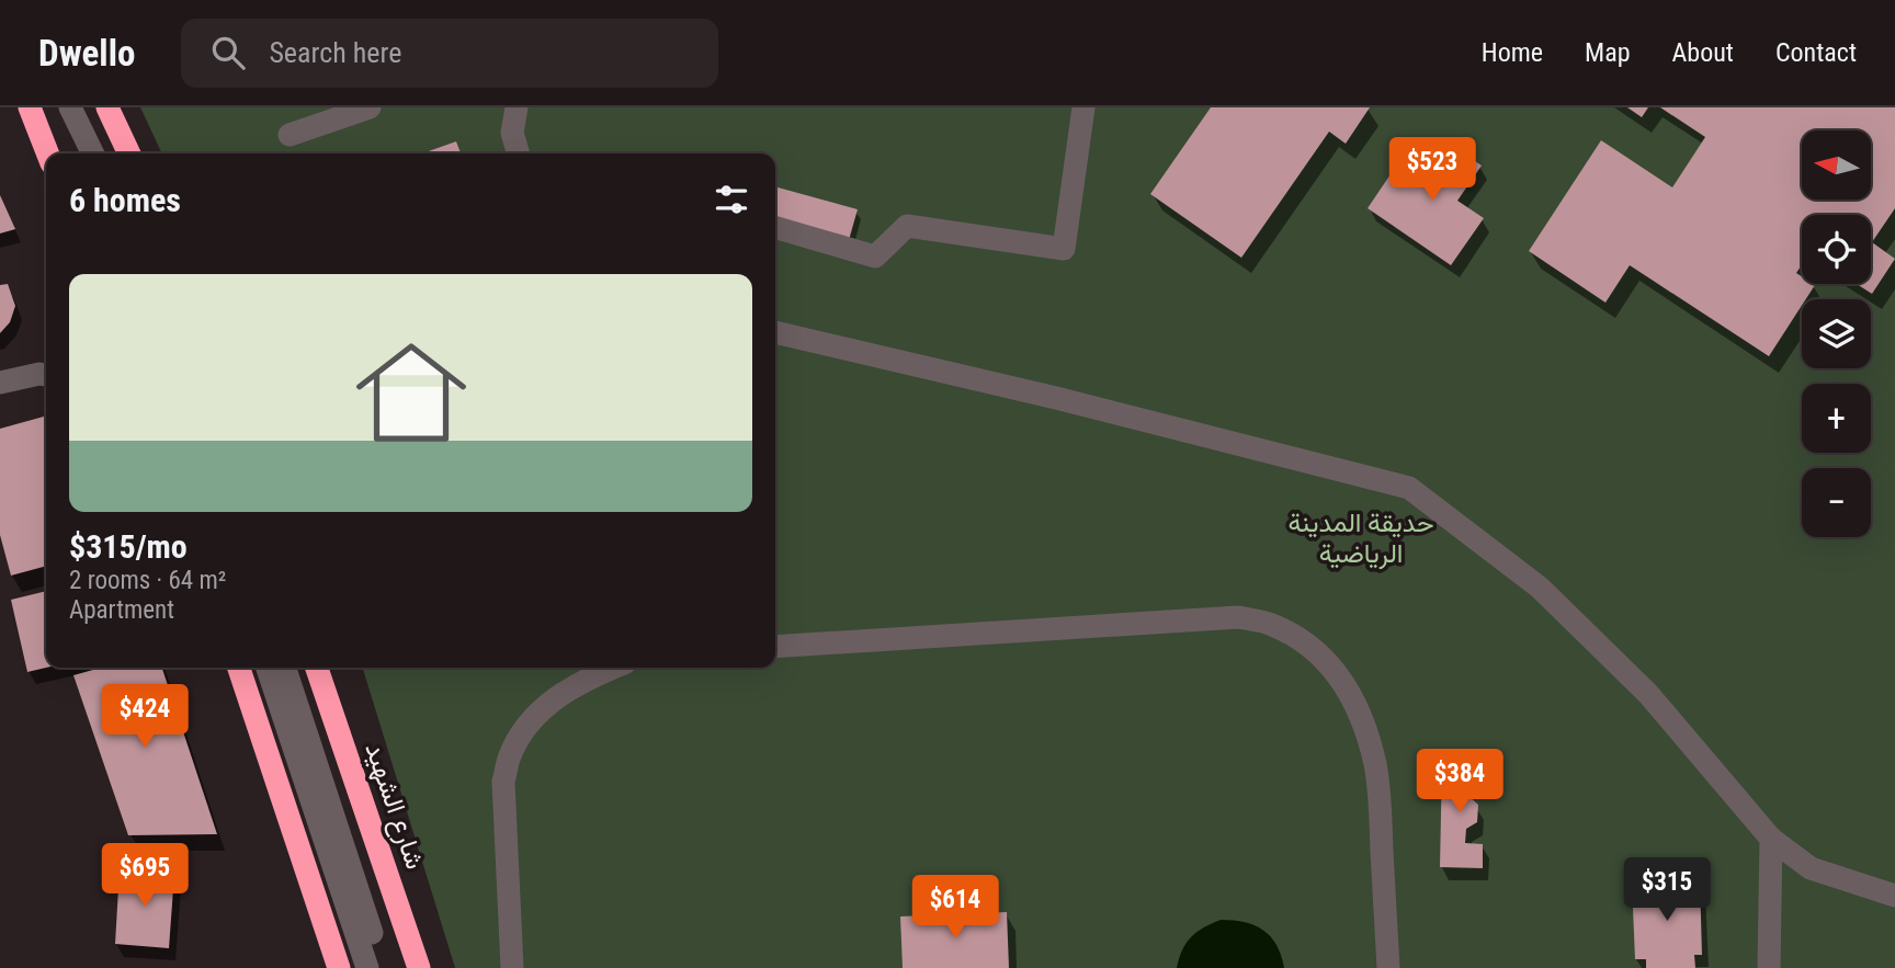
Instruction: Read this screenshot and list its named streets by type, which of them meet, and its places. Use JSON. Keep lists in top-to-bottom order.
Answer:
{
  "streets": {
    "highway": ["شارع الشهيد"]
  },
  "parks": ["حديقة المدينة الرياضية"],
  "north": "left",
  "page": {
    "header": "Dwello",
    "search": "Search here",
    "nav": [
      "Home",
      "Map",
      "About",
      "Contact"
    ],
    "map_buttons": ["+", "−"],
    "price": [
      "$523",
      "$424",
      "$384",
      "$695",
      "$315",
      "$614"
    ],
    "heading": "6 homes",
    "list": [
      {
        "name": "$315/mo",
        "note": "2 rooms · 64 m² · Apartment"
      }
    ]
  }
}
